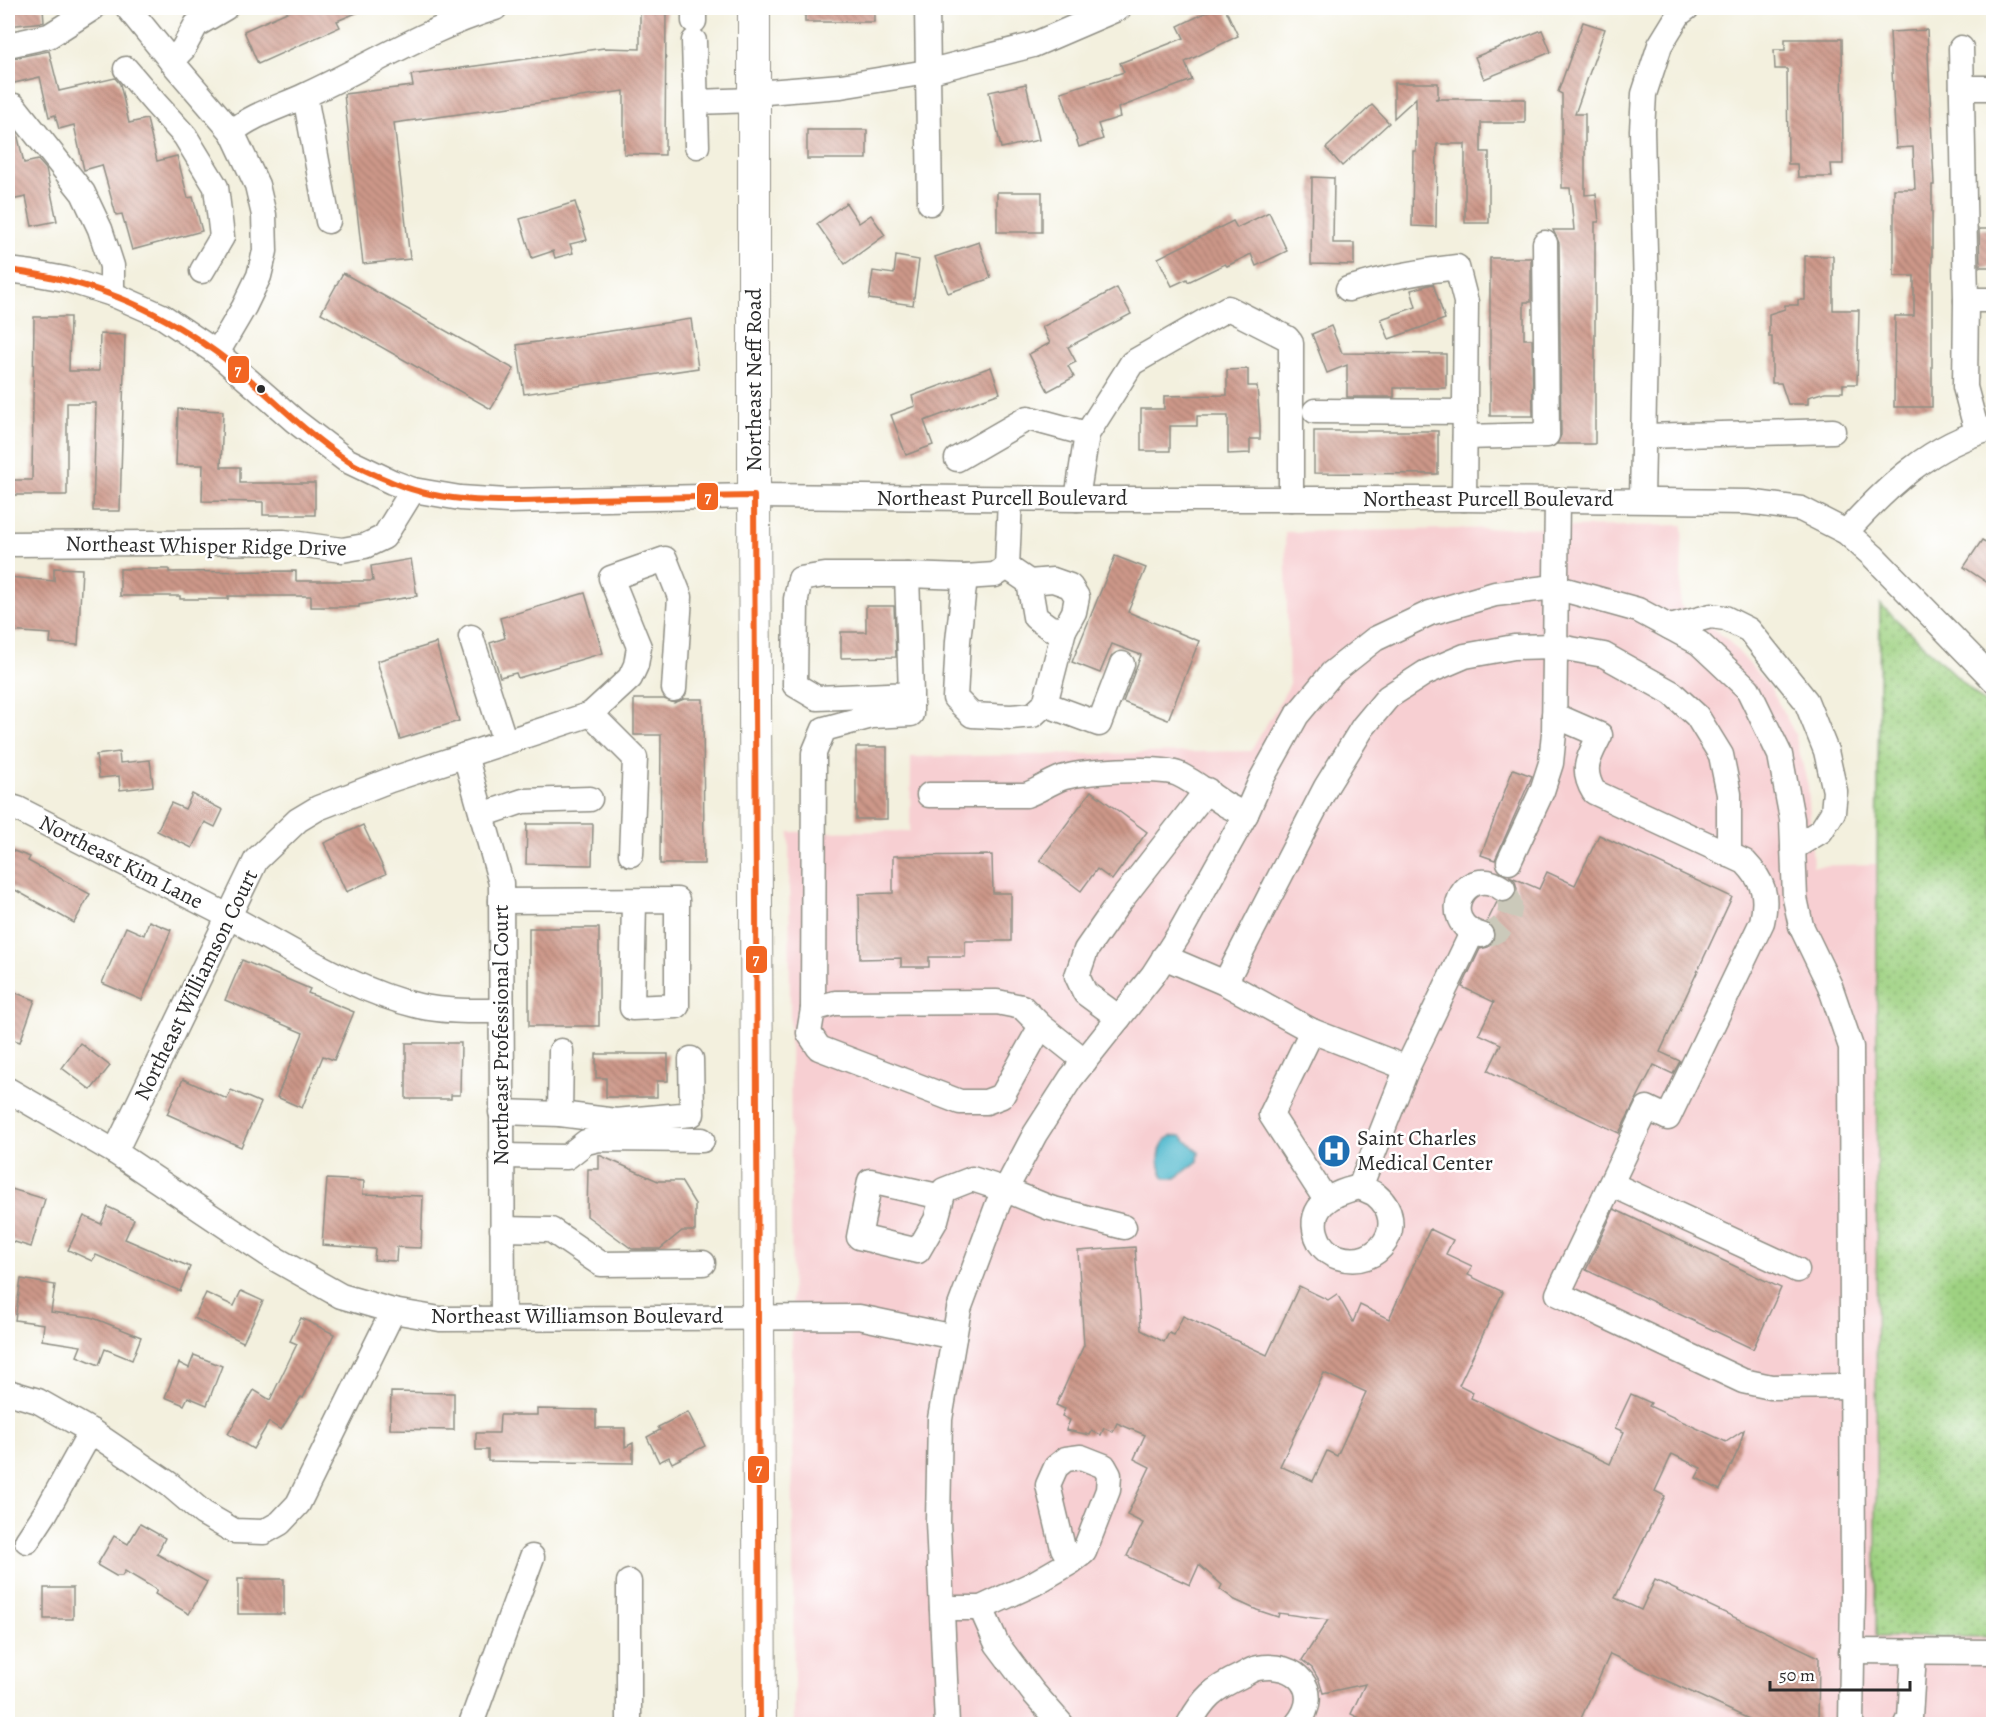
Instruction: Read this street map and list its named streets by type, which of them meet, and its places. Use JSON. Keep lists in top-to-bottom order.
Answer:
{
  "streets": {
    "main road": ["Northeast Neff Road"],
    "street": [
      "Northeast Purcell Boulevard",
      "Northeast Whisper Ridge Drive",
      "Northeast Kim Lane",
      "Northeast Williamson Court",
      "Northeast Professional Court",
      "Northeast Williamson Boulevard"
    ]
  },
  "crossings": [
    ["Northeast Neff Road", "Northeast Purcell Boulevard"],
    ["Northeast Neff Road", "Northeast Williamson Boulevard"],
    ["Northeast Purcell Boulevard", "Northeast Whisper Ridge Drive"],
    ["Northeast Kim Lane", "Northeast Williamson Court"],
    ["Northeast Kim Lane", "Northeast Professional Court"],
    ["Northeast Williamson Court", "Northeast Professional Court"],
    ["Northeast Williamson Court", "Northeast Williamson Boulevard"],
    ["Northeast Professional Court", "Northeast Williamson Boulevard"]
  ],
  "places": {
    "hospital": ["Saint Charles Medical Center"]
  },
  "lines": ["transit line 7"],
  "scale_bar": "50 m"
}
